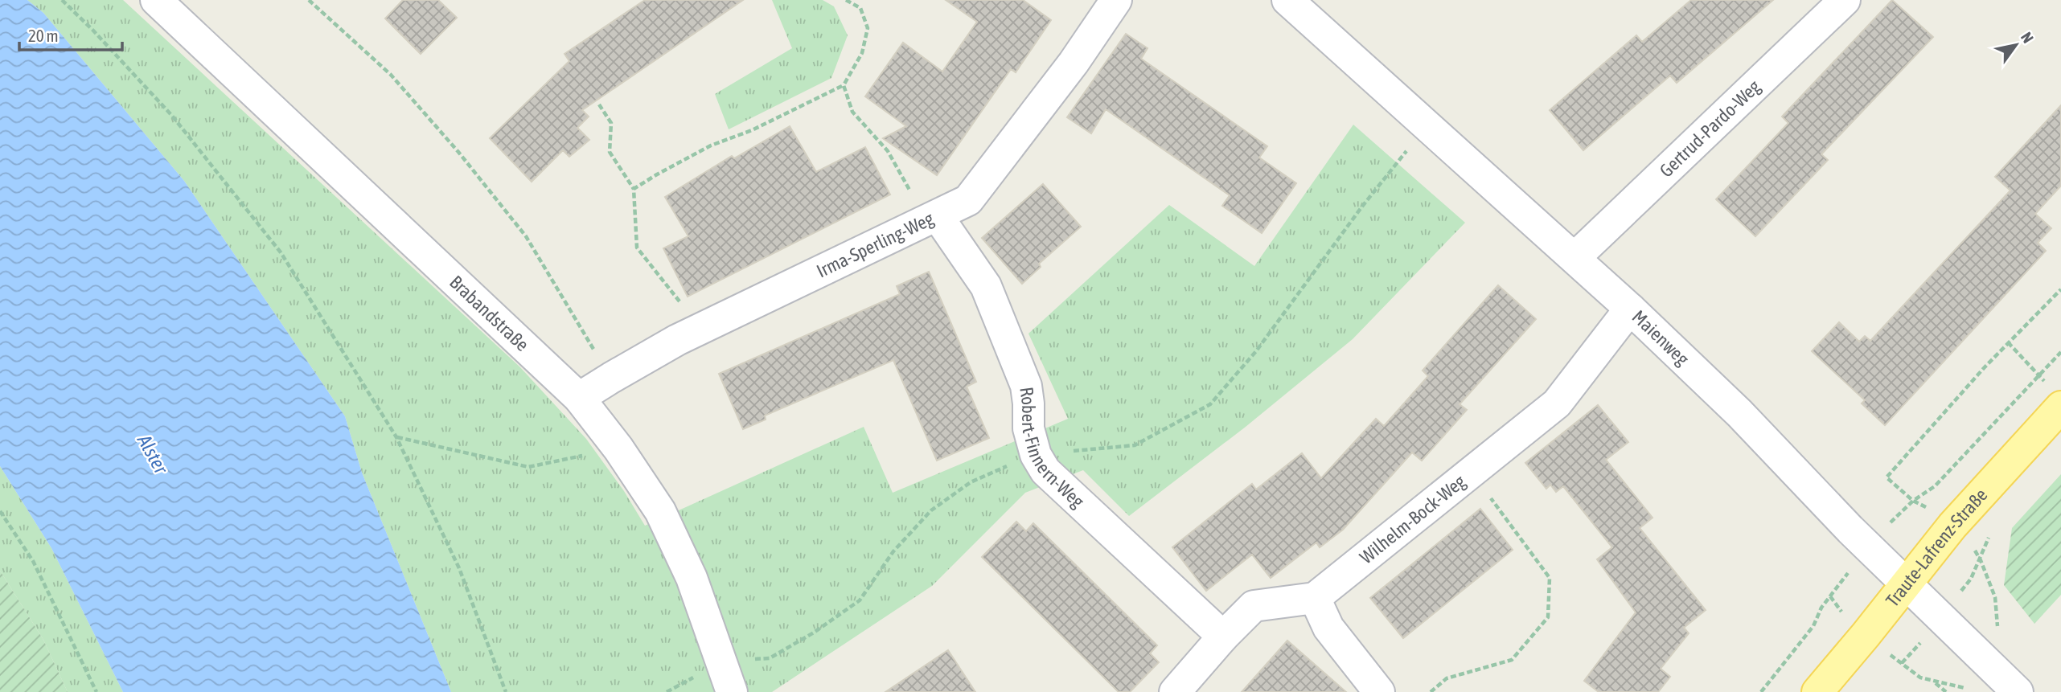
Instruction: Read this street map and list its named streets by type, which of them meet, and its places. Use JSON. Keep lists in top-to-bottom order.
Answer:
{
  "streets": {
    "main road": ["Traute-Lafrenz-Straße"],
    "street": [
      "Gertrud-Pardo-Weg",
      "Irma-Sperling-Weg",
      "Brabandstraße",
      "Maienweg",
      "Robert-Finnern-Weg",
      "Wilhelm-Bock-Weg"
    ]
  },
  "crossings": [
    ["Gertrud-Pardo-Weg", "Maienweg"],
    ["Irma-Sperling-Weg", "Brabandstraße"],
    ["Irma-Sperling-Weg", "Robert-Finnern-Weg"],
    ["Maienweg", "Wilhelm-Bock-Weg"],
    ["Maienweg", "Traute-Lafrenz-Straße"]
  ],
  "water": ["Alster"],
  "scale_bar": "20 m",
  "north": "top right"
}
